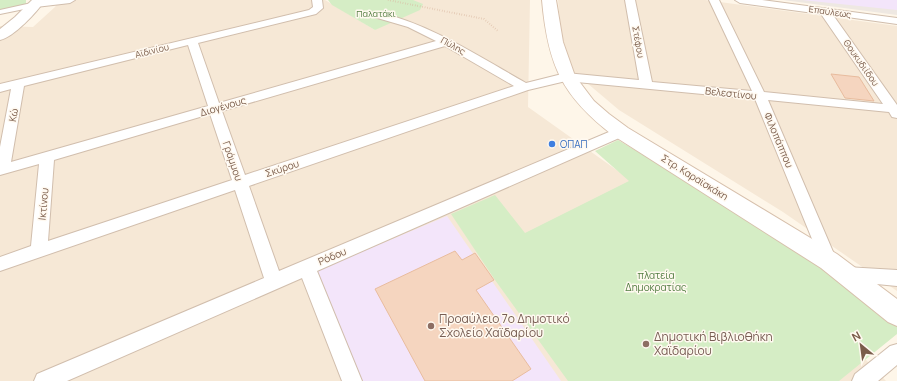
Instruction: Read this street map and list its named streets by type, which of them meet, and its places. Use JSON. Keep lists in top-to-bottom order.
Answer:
{
  "streets": {
    "main road": ["Στρ. Καραϊσκάκη"],
    "street": [
      "Επαύλεως",
      "Στέφου",
      "Πύλης",
      "Αϊδινίου",
      "Θουκυδιίδου",
      "Βελεστίνου",
      "Διογένους",
      "Κώ",
      "Φιλοπάππου",
      "Γράμμου",
      "Σκύρου",
      "Ικτίνου",
      "Ρόδου"
    ]
  },
  "crossings": [
    ["Επαύλεως", "Θουκυδιίδου"],
    ["Στέφου", "Βελεστίνου"],
    ["Πύλης", "Διογένους"],
    ["Πύλης", "Σκύρου"],
    ["Αϊδινίου", "Κώ"],
    ["Αϊδινίου", "Γράμμου"],
    ["Θουκυδιίδου", "Βελεστίνου"],
    ["Βελεστίνου", "Φιλοπάππου"],
    ["Βελεστίνου", "Σκύρου"],
    ["Βελεστίνου", "Στρ. Καραϊσκάκη"],
    ["Διογένους", "Κώ"],
    ["Διογένους", "Γράμμου"],
    ["Διογένους", "Ικτίνου"],
    ["Φιλοπάππου", "Στρ. Καραϊσκάκη"],
    ["Γράμμου", "Σκύρου"],
    ["Γράμμου", "Ρόδου"],
    ["Σκύρου", "Στρ. Καραϊσκάκη"],
    ["Σκύρου", "Ικτίνου"],
    ["Στρ. Καραϊσκάκη", "Ρόδου"]
  ],
  "parks": ["Παλατάκι", "πλατεία Δημοκρατίας"],
  "places": ["ΟΠΑΠ", "Προαύλειο 7ο Δημοτικό Σχολείο Χαϊδαρίου", "Δημοτική Βιβλιοθήκη Χαϊδαρίου"],
  "north": "top left"
}
